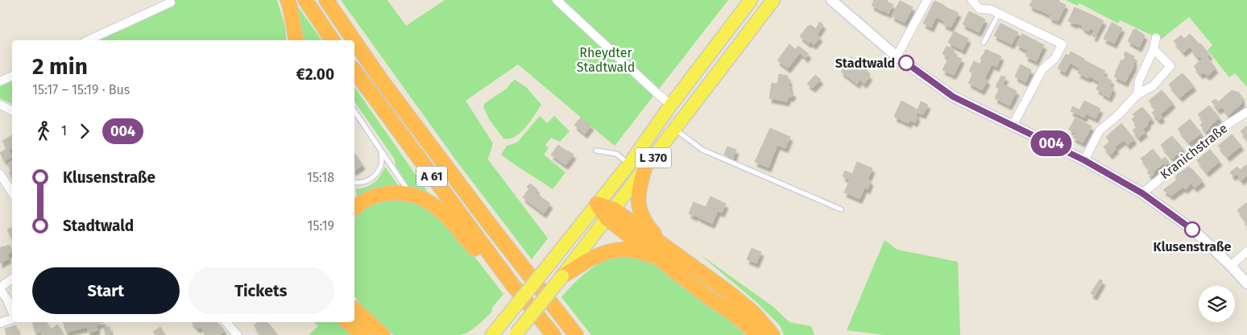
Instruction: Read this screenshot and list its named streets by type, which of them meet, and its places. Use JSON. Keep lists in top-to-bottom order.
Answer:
{
  "streets": {
    "highway": ["A 61"],
    "main road": ["L 370"],
    "street": ["Kranichstraße"]
  },
  "parks": ["Rheydter Stadtwald"],
  "places": ["Stadtwald", "Klusenstraße"],
  "lines": ["bus line 004"],
  "page": {
    "on_map": "004",
    "heading": ["2 min", "15:17 – 15:19 · Bus", "€2.00"],
    "legs": ["1", "004"],
    "list": [
      {
        "name": "Klusenstraße",
        "value": "15:18"
      },
      {
        "name": "Stadtwald",
        "value": "15:19"
      }
    ],
    "buttons": ["Start", "Tickets"]
  }
}
